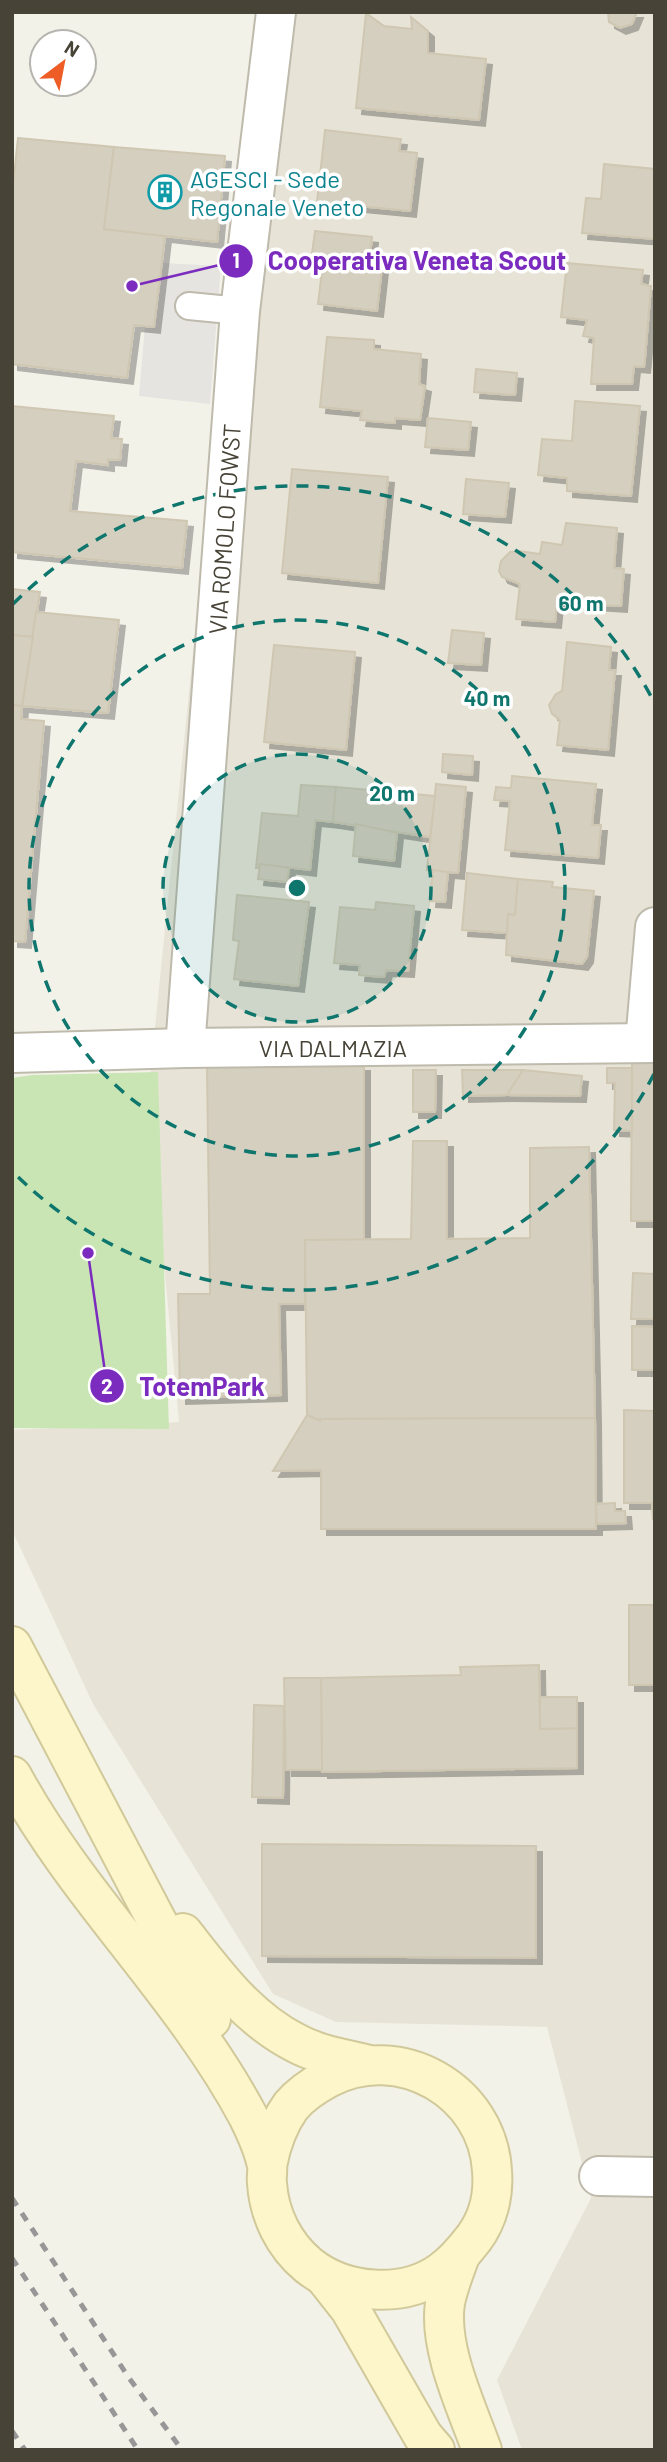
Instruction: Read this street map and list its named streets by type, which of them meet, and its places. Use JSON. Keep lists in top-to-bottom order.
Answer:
{
  "streets": {
    "street": ["VIA ROMOLO FOWST", "VIA DALMAZIA"]
  },
  "crossings": [
    ["VIA ROMOLO FOWST", "VIA DALMAZIA"]
  ],
  "places": {
    "building": ["AGESCI - Sede Regonale Veneto"],
    "other": ["Cooperativa Veneta Scout", "TotemPark"]
  },
  "north": "top right",
  "rings": ["60 m", "40 m", "20 m"]
}
